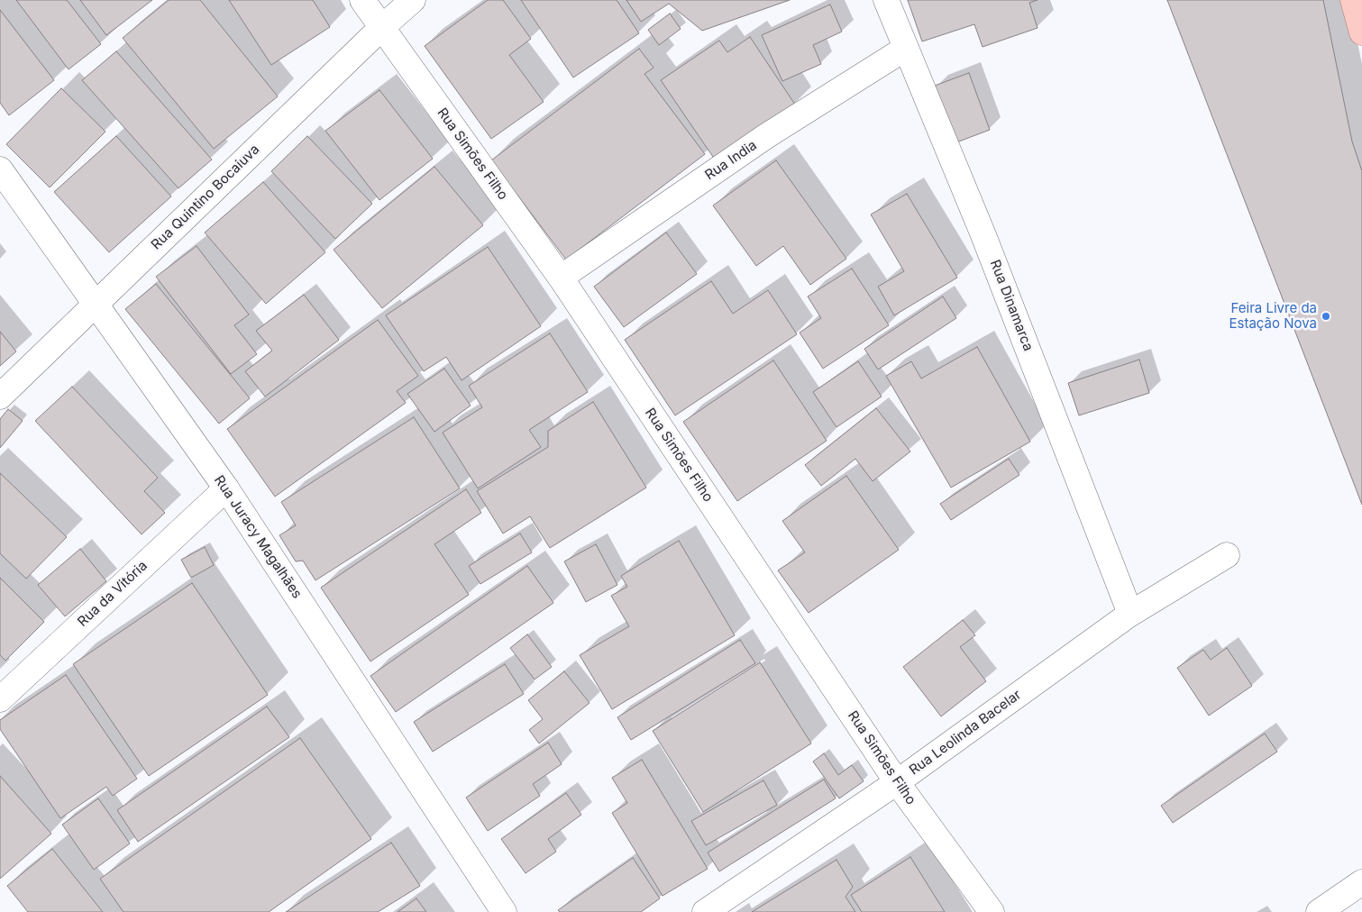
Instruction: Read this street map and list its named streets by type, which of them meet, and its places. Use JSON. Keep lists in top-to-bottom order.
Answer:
{
  "streets": {
    "street": [
      "Rua Simões Filho",
      "Rua India",
      "Rua Quintino Bocaiuva",
      "Rua Dinamarca",
      "Rua Juracy Magalhães",
      "Rua da Vitória",
      "Rua Leolinda Bacelar"
    ]
  },
  "crossings": [
    ["Rua Simões Filho", "Rua India"],
    ["Rua Simões Filho", "Rua Quintino Bocaiuva"],
    ["Rua Simões Filho", "Rua Leolinda Bacelar"],
    ["Rua India", "Rua Dinamarca"],
    ["Rua Quintino Bocaiuva", "Rua Juracy Magalhães"],
    ["Rua Dinamarca", "Rua Leolinda Bacelar"],
    ["Rua Juracy Magalhães", "Rua da Vitória"]
  ],
  "places": ["Feira Livre da Estação Nova"]
}
